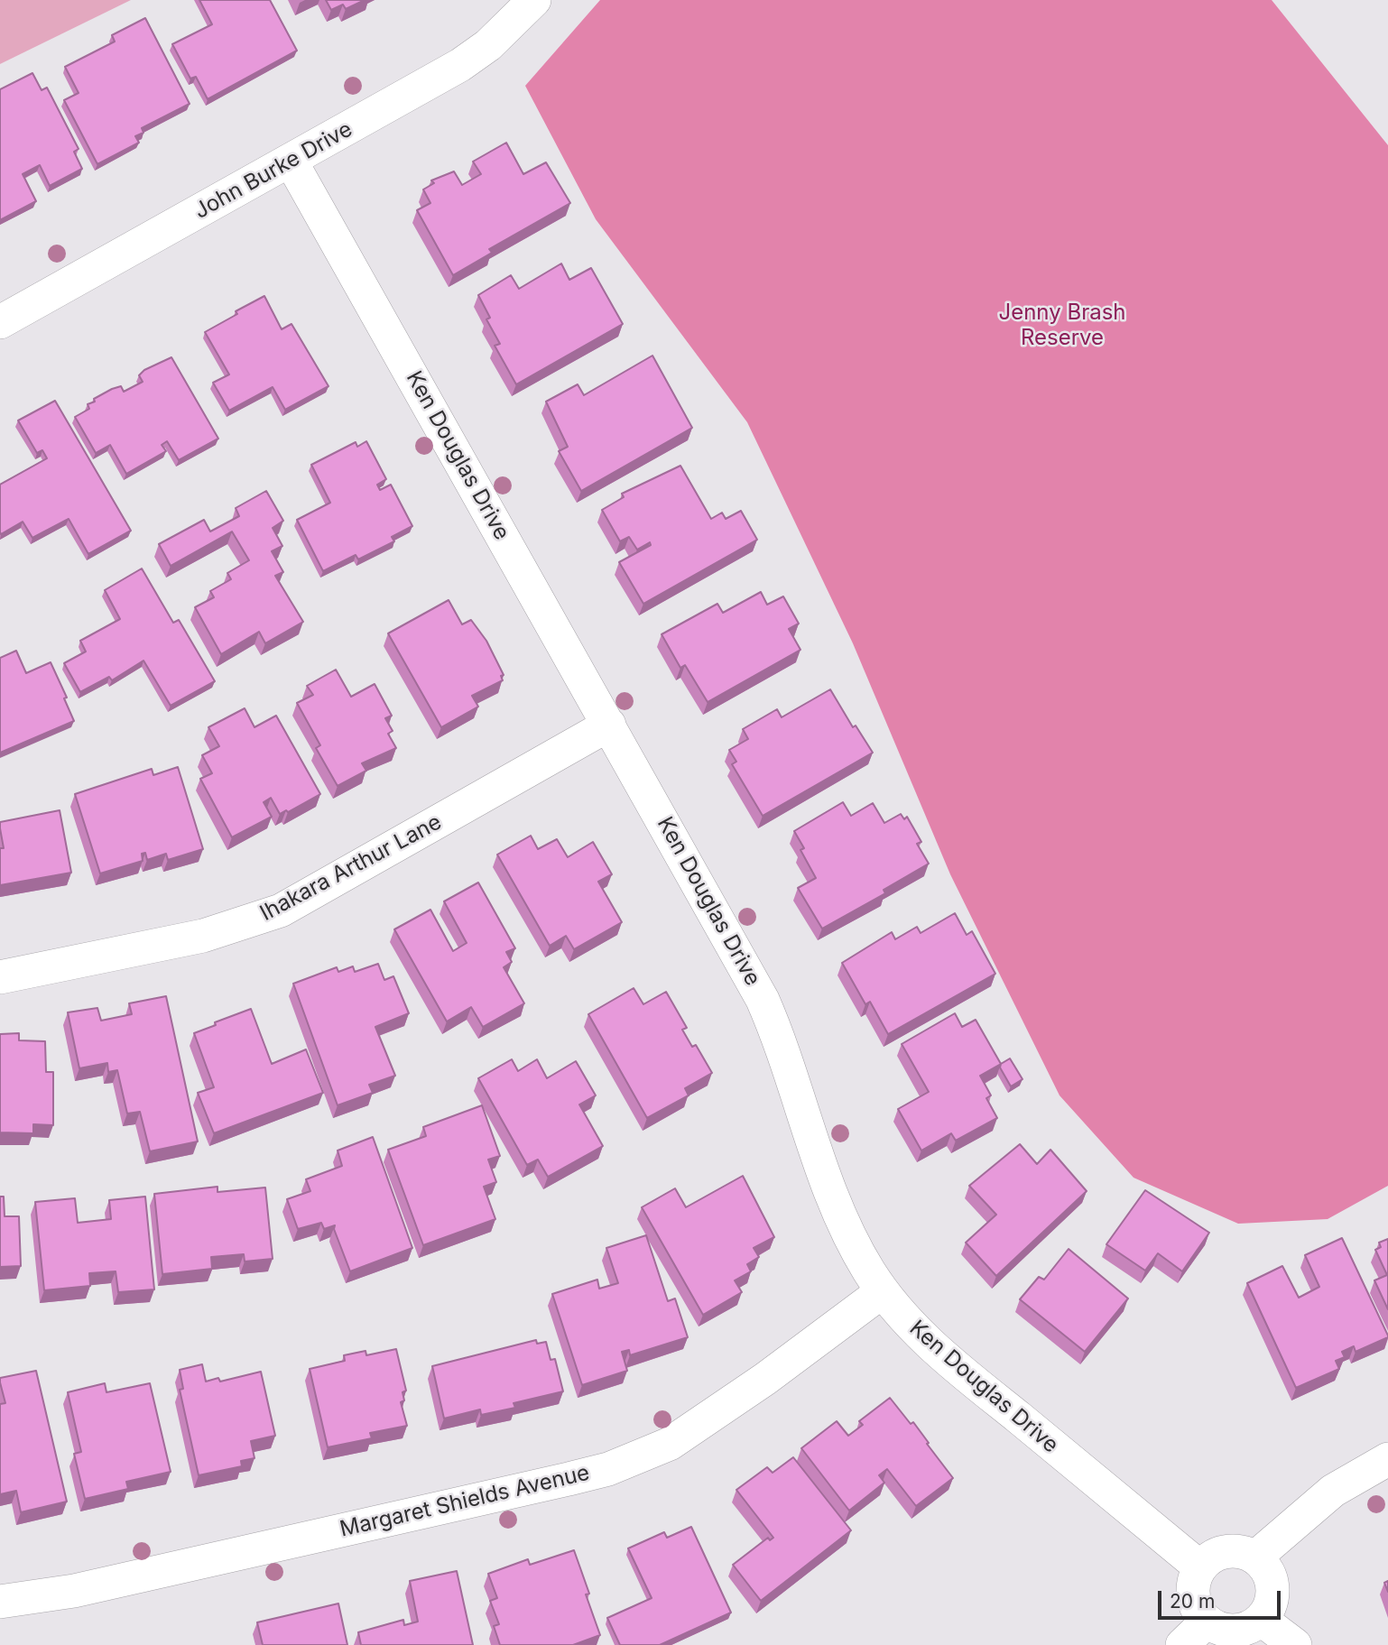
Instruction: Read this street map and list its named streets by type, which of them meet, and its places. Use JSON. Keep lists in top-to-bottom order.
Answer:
{
  "streets": {
    "street": [
      "John Burke Drive",
      "Ken Douglas Drive",
      "Ihakara Arthur Lane",
      "Margaret Shields Avenue"
    ]
  },
  "crossings": [
    ["John Burke Drive", "Ken Douglas Drive"],
    ["Ken Douglas Drive", "Ihakara Arthur Lane"],
    ["Ken Douglas Drive", "Margaret Shields Avenue"]
  ],
  "parks": ["Jenny Brash Reserve"],
  "scale_bar": "20 m"
}
